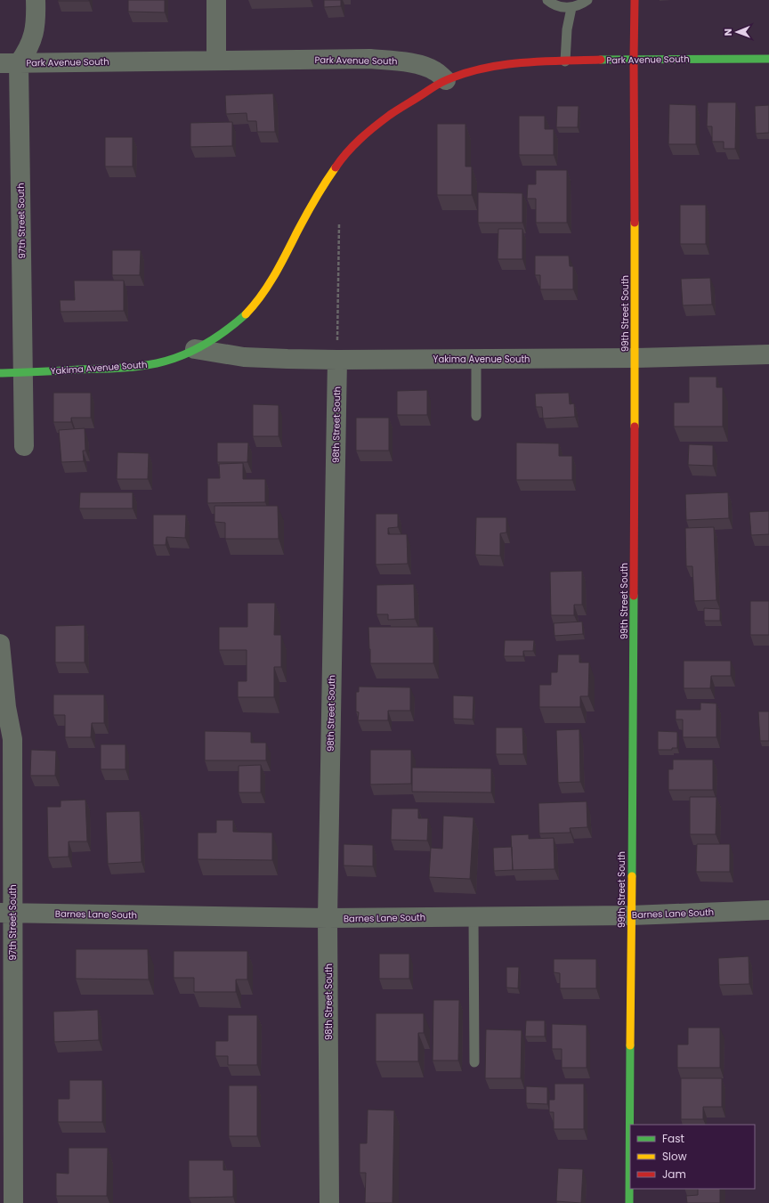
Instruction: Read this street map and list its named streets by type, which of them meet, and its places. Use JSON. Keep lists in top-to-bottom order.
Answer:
{
  "streets": {
    "street": [
      "Park Avenue South",
      "97th Street South",
      "99th Street South",
      "Yakima Avenue South",
      "98th Street South",
      "Barnes Lane South"
    ]
  },
  "crossings": [
    ["Park Avenue South", "97th Street South"],
    ["Park Avenue South", "99th Street South"],
    ["Park Avenue South", "Yakima Avenue South"],
    ["97th Street South", "Yakima Avenue South"],
    ["97th Street South", "Barnes Lane South"],
    ["99th Street South", "Yakima Avenue South"],
    ["99th Street South", "Barnes Lane South"],
    ["Yakima Avenue South", "98th Street South"],
    ["98th Street South", "Barnes Lane South"]
  ],
  "legend": ["Fast", "Slow", "Jam"],
  "north": "left"
}
